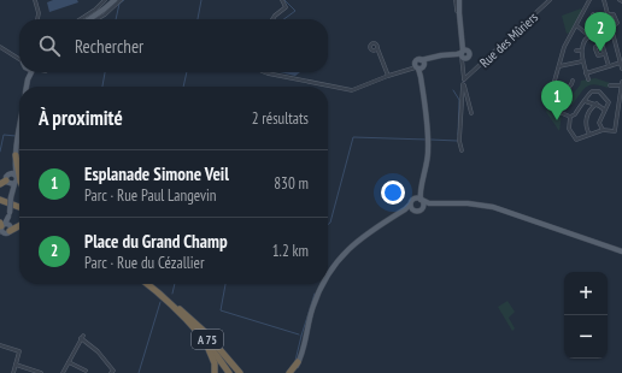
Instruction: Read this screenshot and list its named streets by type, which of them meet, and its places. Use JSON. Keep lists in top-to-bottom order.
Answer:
{
  "streets": {
    "highway": ["A 75"],
    "street": ["Rue des Mûriers"]
  },
  "page": {
    "pins": ["2", "1"],
    "search": "Rechercher",
    "heading": ["À proximité", "2 résultats"],
    "list": [
      {
        "mark": "1",
        "name": "Esplanade Simone Veil",
        "note": "Parc · Rue Paul Langevin",
        "value": "830 m"
      },
      {
        "mark": "2",
        "name": "Place du Grand Champ",
        "note": "Parc · Rue du Cézallier",
        "value": "1.2 km"
      }
    ],
    "map_buttons": ["+", "−"]
  }
}
